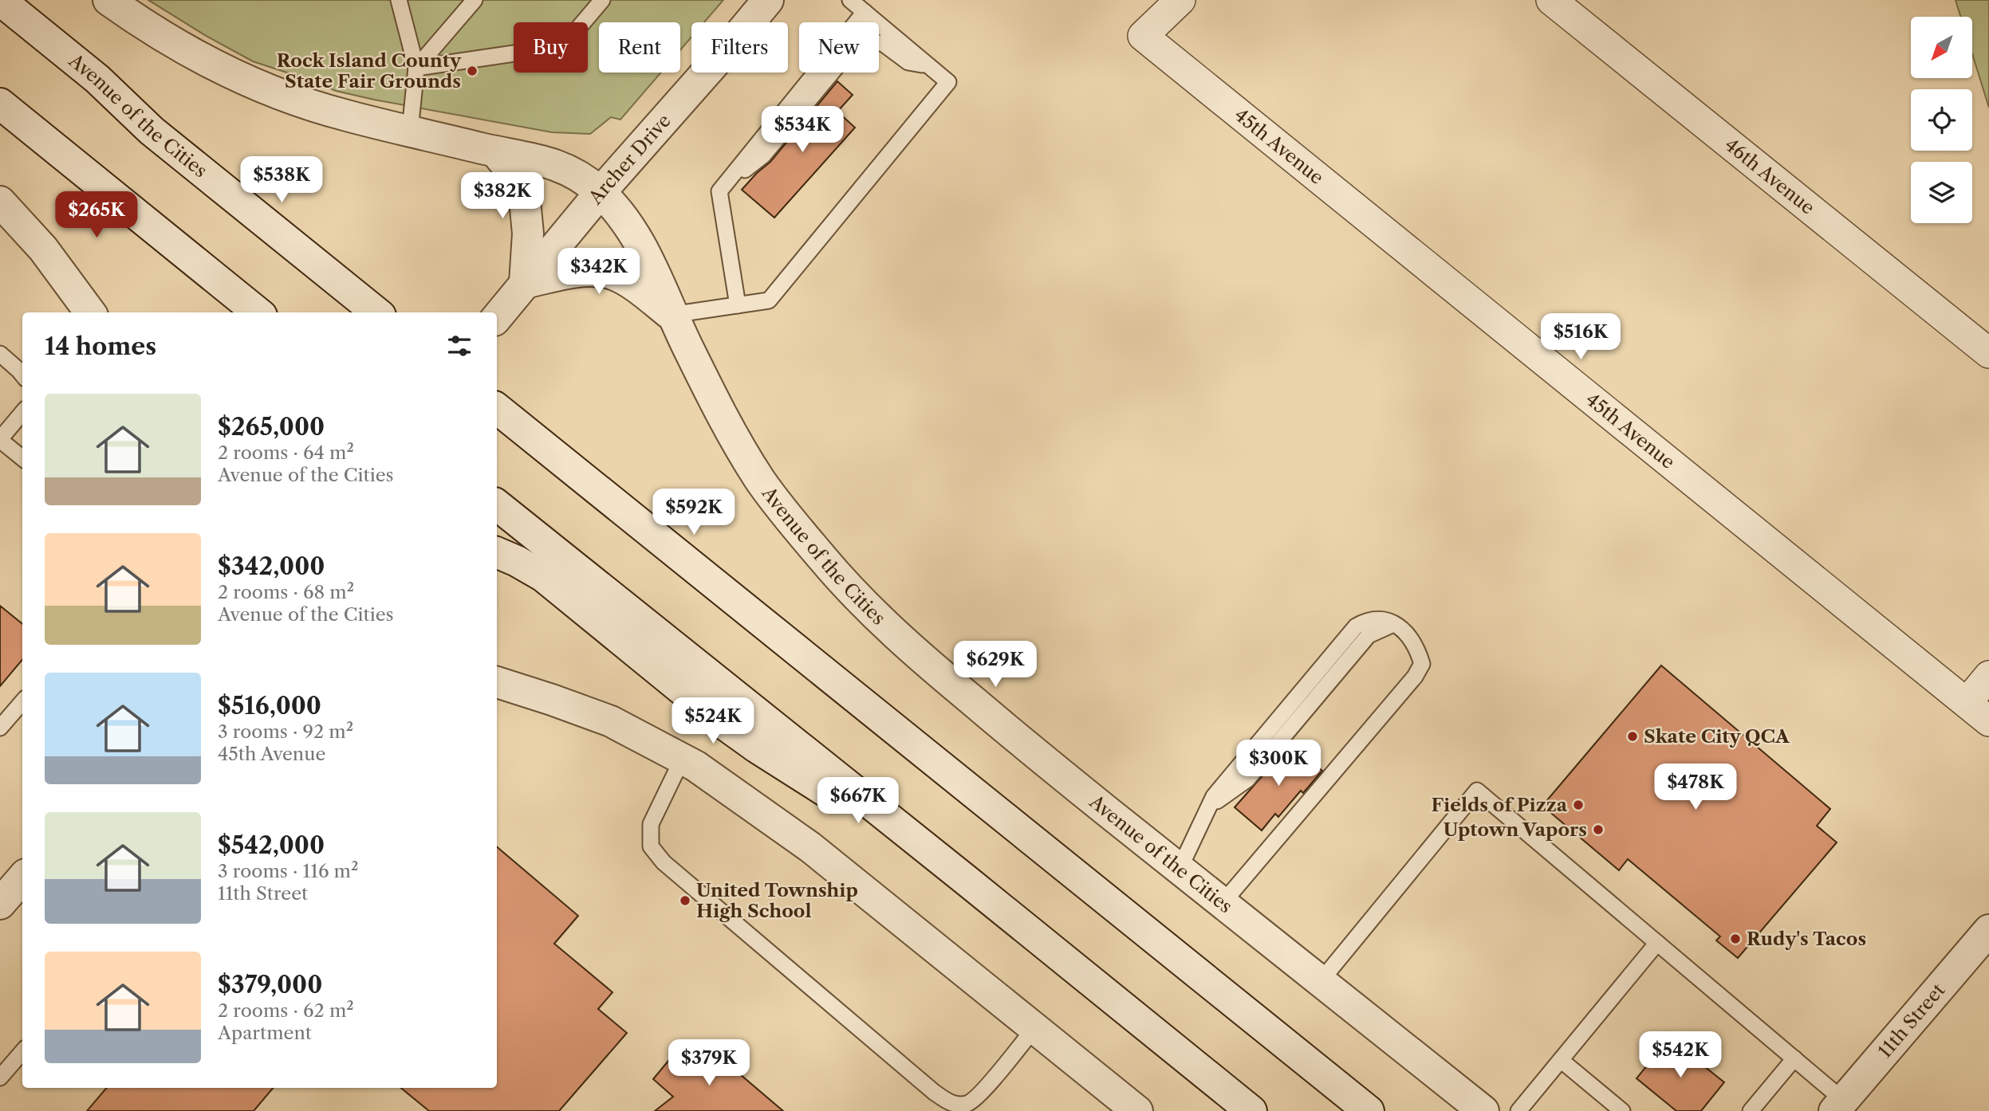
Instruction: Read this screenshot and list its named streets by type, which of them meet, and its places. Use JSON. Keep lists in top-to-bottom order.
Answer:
{
  "streets": {
    "main road": ["Avenue of the Cities", "Archer Drive", "11th Street"],
    "street": ["45th Avenue", "46th Avenue"]
  },
  "crossings": [
    ["Avenue of the Cities", "Archer Drive"]
  ],
  "places": [
    "Rock Island County State Fair Grounds",
    "Skate City QCA",
    "Fields of Pizza",
    "Uptown Vapors",
    "United Township High School",
    "Rudy's Tacos"
  ],
  "north": "bottom left",
  "page": {
    "chip": [
      "Buy",
      "Rent",
      "Filters",
      "New"
    ],
    "price": [
      "$534K",
      "$538K",
      "$382K",
      "$265K",
      "$342K",
      "$516K",
      "$592K",
      "$629K",
      "$524K",
      "$300K",
      "$478K",
      "$667K",
      "$542K",
      "$379K"
    ],
    "heading": "14 homes",
    "list": [
      {
        "name": "$265,000",
        "note": "2 rooms · 64 m² · Avenue of the Cities"
      },
      {
        "name": "$342,000",
        "note": "2 rooms · 68 m² · Avenue of the Cities"
      },
      {
        "name": "$516,000",
        "note": "3 rooms · 92 m² · 45th Avenue"
      },
      {
        "name": "$542,000",
        "note": "3 rooms · 116 m² · 11th Street"
      },
      {
        "name": "$379,000",
        "note": "2 rooms · 62 m² · Apartment"
      }
    ]
  }
}
